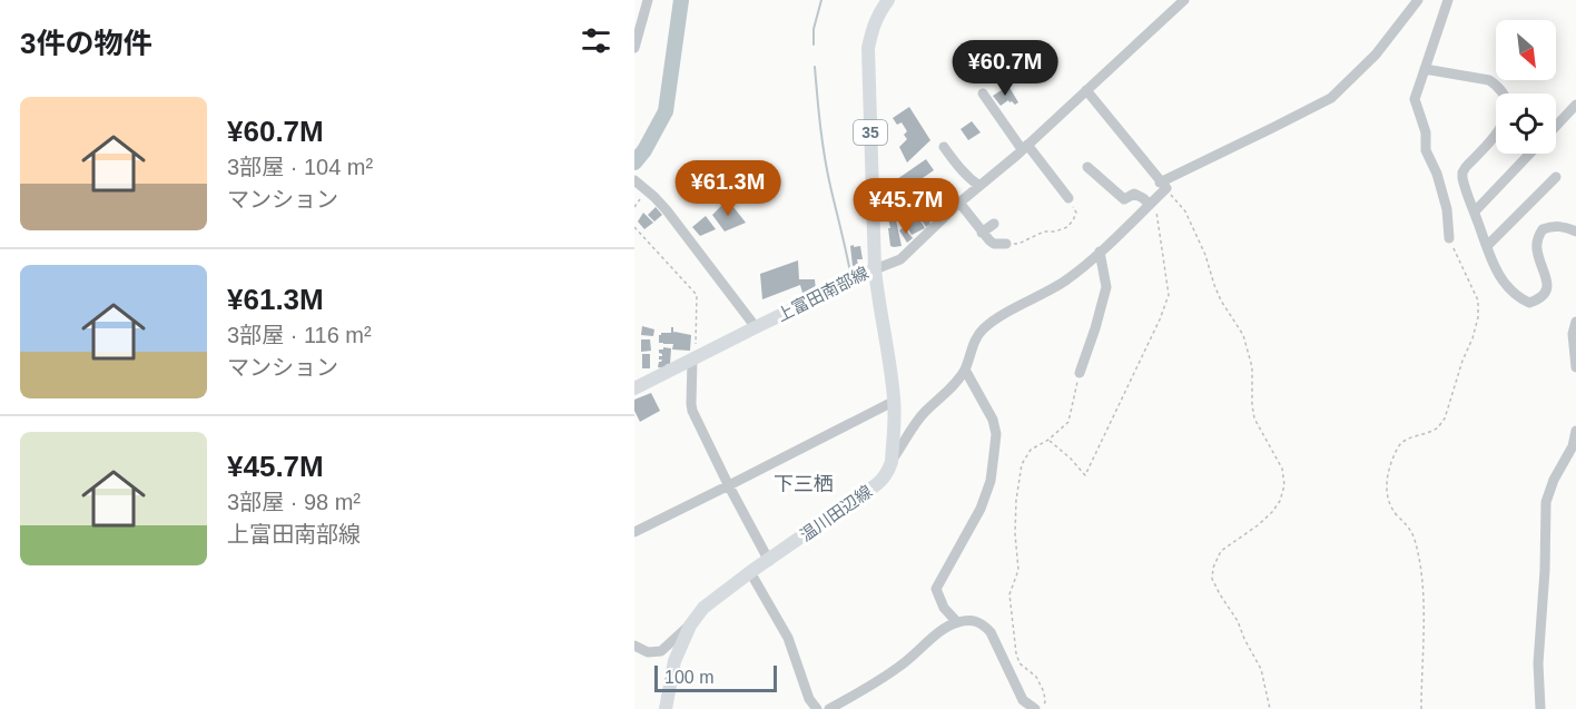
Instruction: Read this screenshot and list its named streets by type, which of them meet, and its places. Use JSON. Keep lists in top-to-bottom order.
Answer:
{
  "streets": {
    "main road": ["35", "上富田南部線", "温川田辺線"]
  },
  "districts": ["下三栖"],
  "scale_bar": "100 m",
  "north": "bottom right",
  "page": {
    "heading": "3件の物件",
    "price": ["¥60.7M", "¥61.3M", "¥45.7M"],
    "list": [
      {
        "name": "¥60.7M",
        "note": "3部屋 · 104 m² · マンション"
      },
      {
        "name": "¥61.3M",
        "note": "3部屋 · 116 m² · マンション"
      },
      {
        "name": "¥45.7M",
        "note": "3部屋 · 98 m² · 上富田南部線"
      }
    ],
    "scale": "100 m"
  }
}
